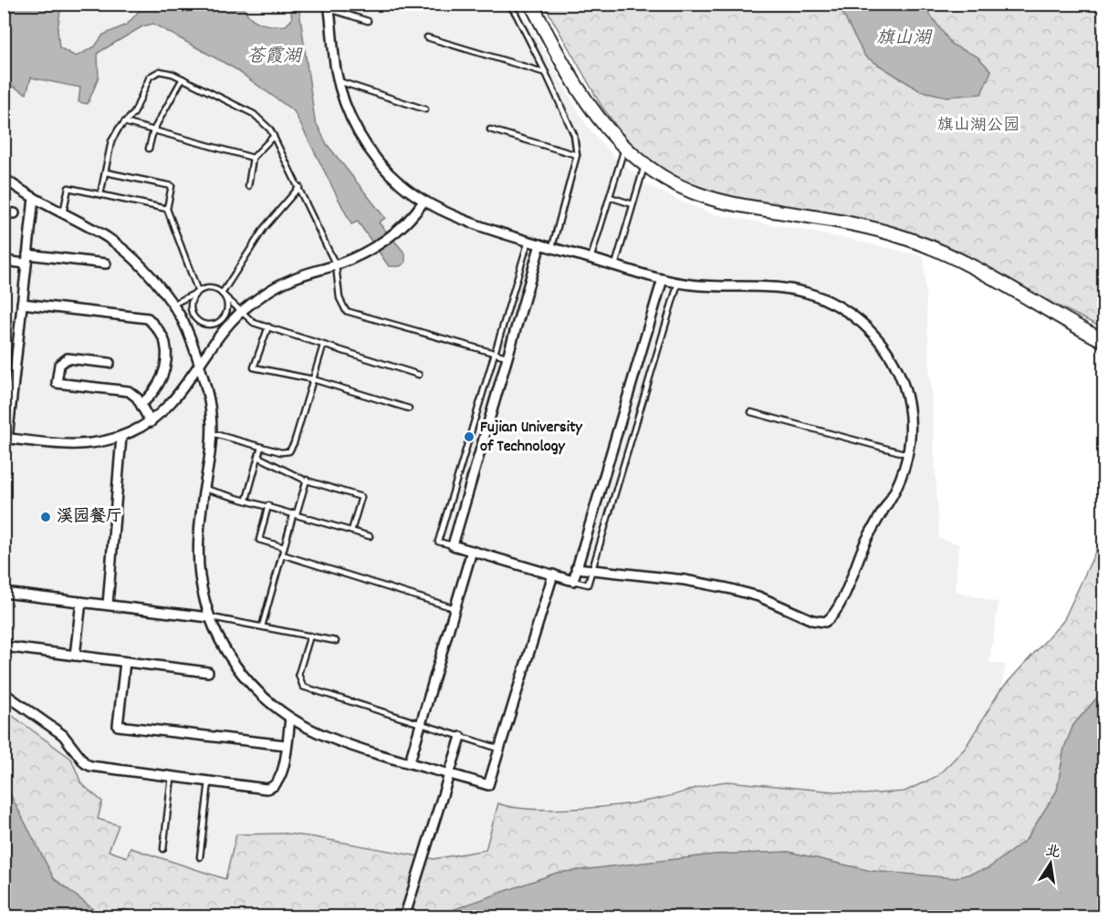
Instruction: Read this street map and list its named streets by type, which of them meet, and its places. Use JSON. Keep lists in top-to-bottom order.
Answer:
{
  "water": ["旗山湖", "苍霞湖"],
  "parks": ["旗山湖公园"],
  "places": ["Fujian University of Technology", "溪园餐厅"],
  "north": "top"
}
